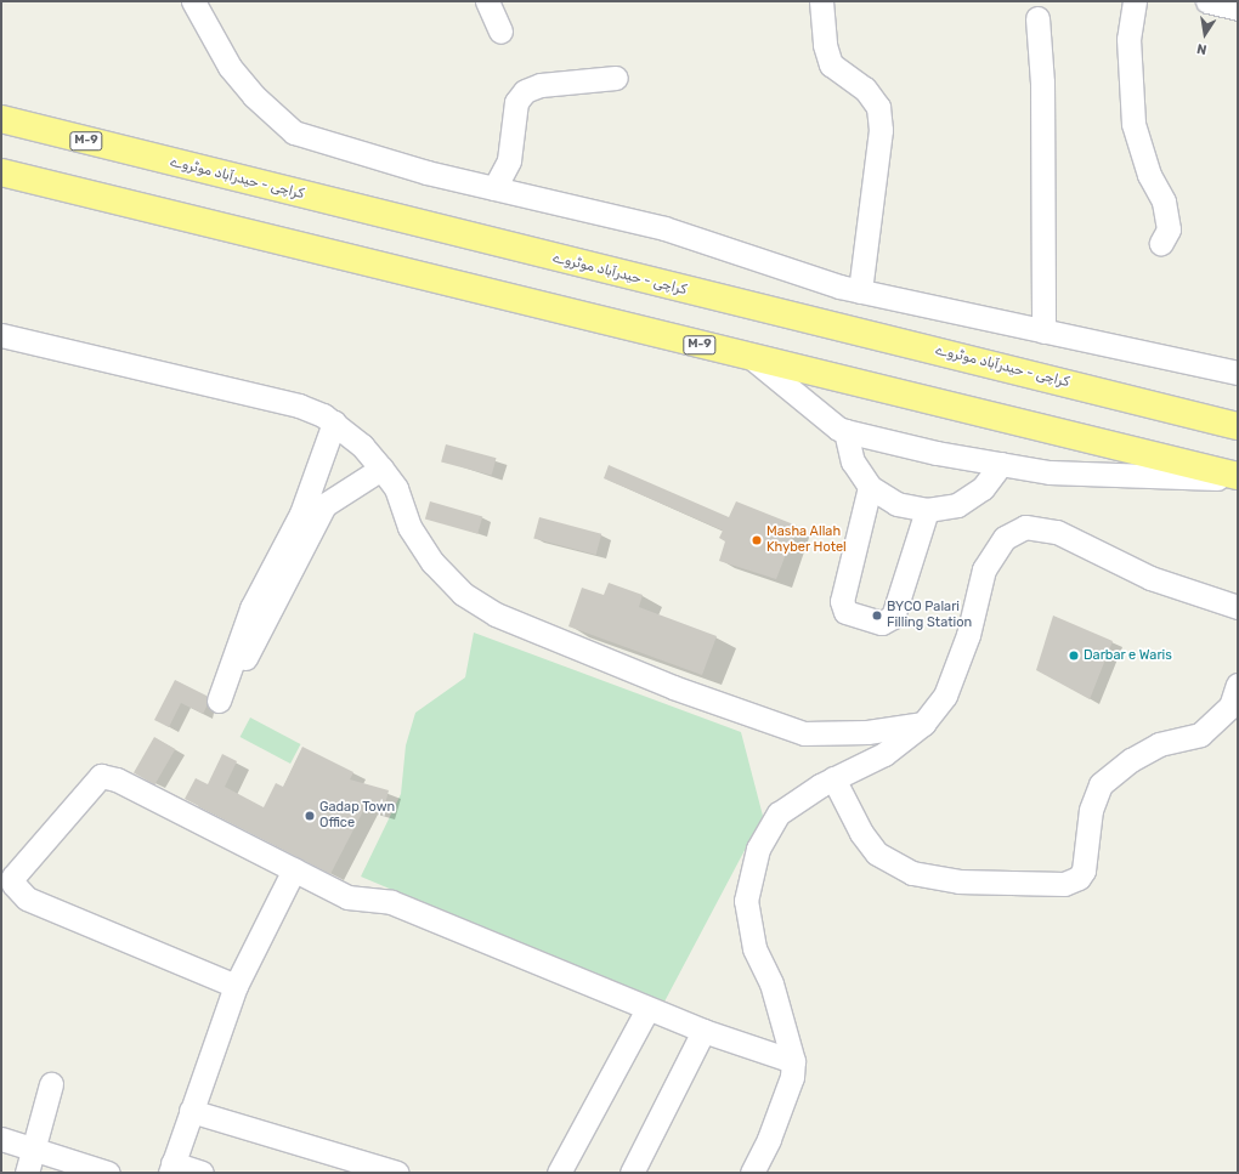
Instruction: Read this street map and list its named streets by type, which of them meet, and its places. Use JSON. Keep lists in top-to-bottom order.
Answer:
{
  "streets": {
    "highway": ["M-9", "کراچی - حیدرآباد موٹروے"]
  },
  "places": [
    "Masha Allah Khyber Hotel",
    "BYCO Palari Filling Station",
    "Darbar e Waris",
    "Gadap Town Office"
  ],
  "north": "bottom"
}
